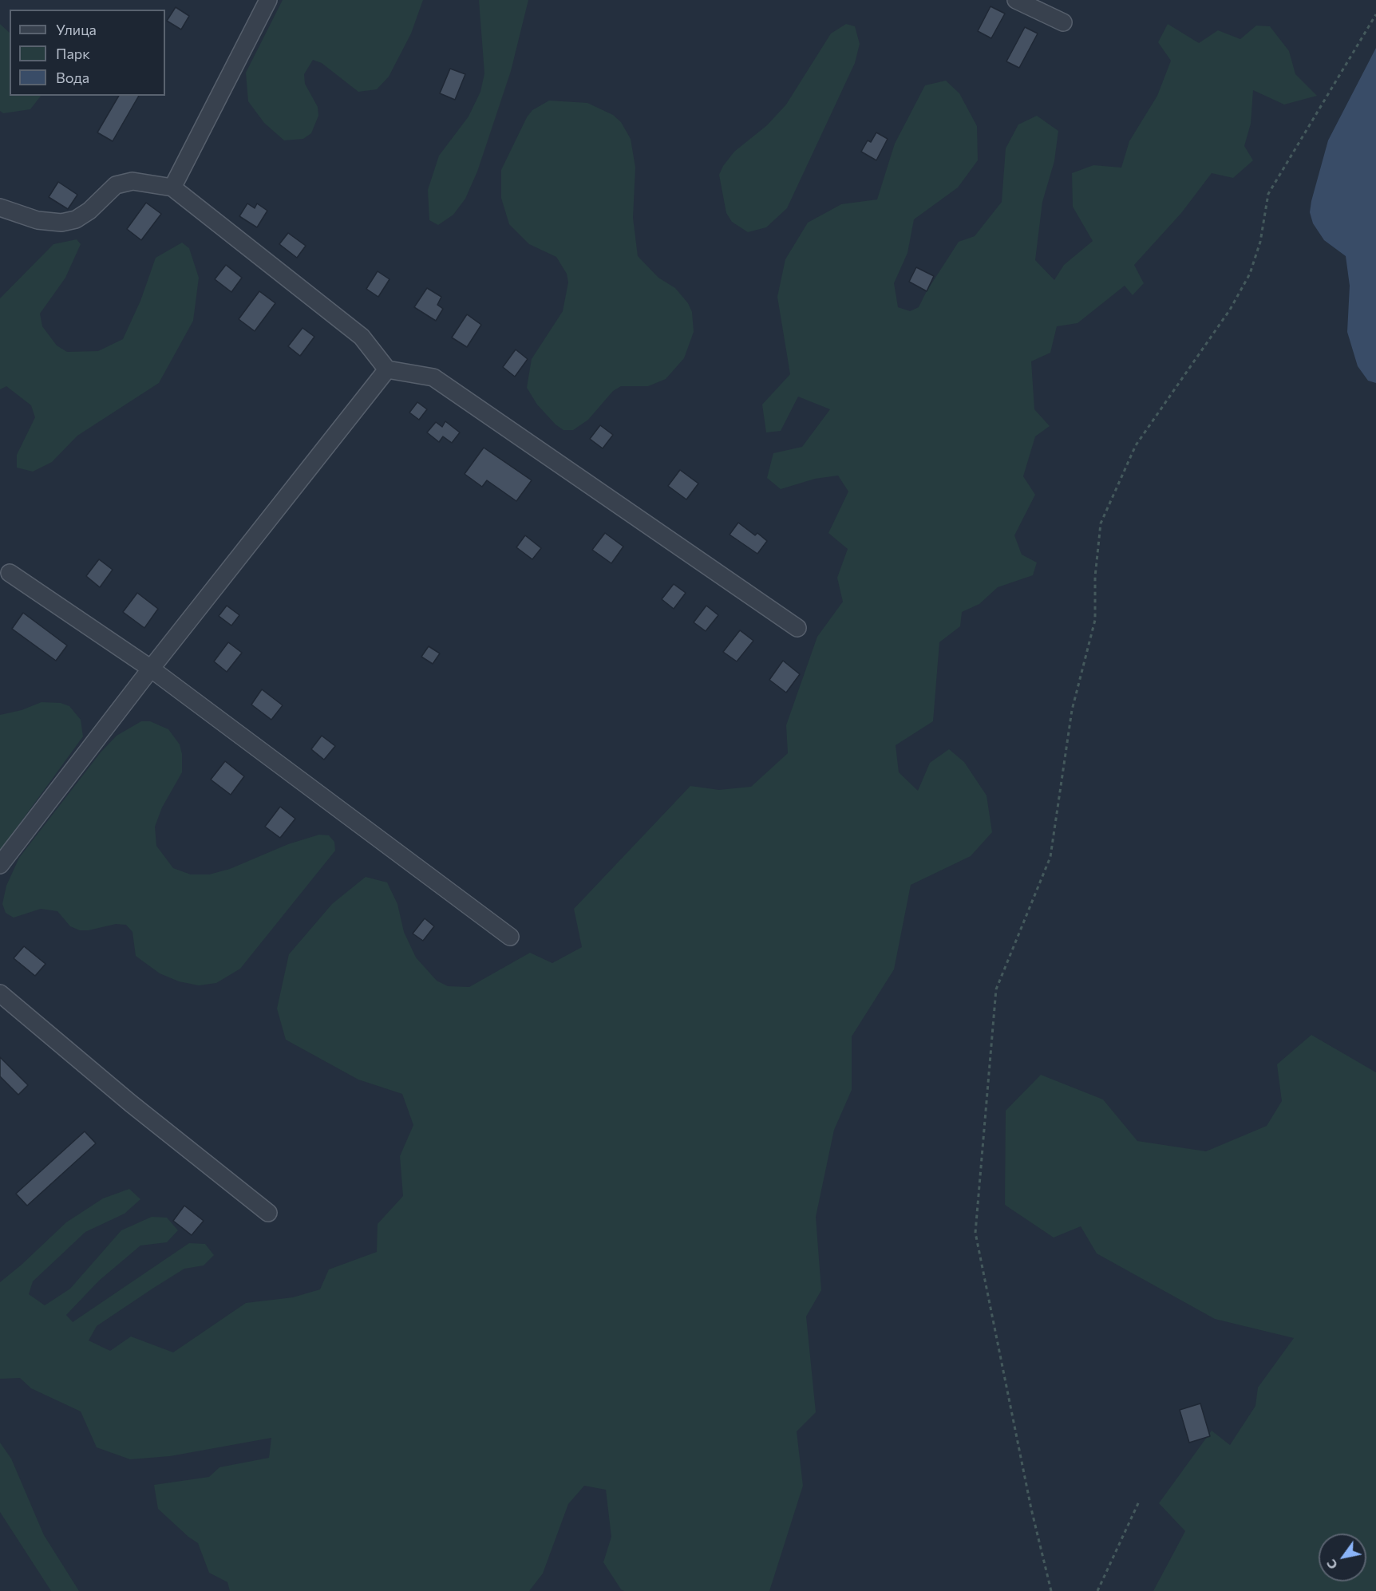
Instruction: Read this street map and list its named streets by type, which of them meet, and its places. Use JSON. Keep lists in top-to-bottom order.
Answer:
{
  "legend": ["Улица", "Парк", "Вода"],
  "north": "bottom left"
}
